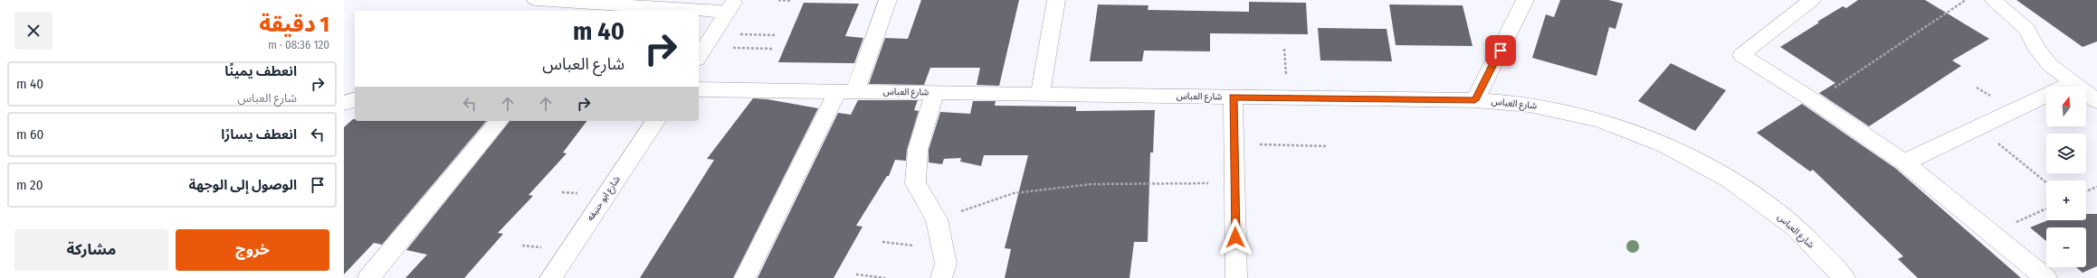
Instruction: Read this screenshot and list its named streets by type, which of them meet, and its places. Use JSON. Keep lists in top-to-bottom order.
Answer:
{
  "streets": {
    "street": ["شارع العباس", "شارع ابو حنيفه"]
  },
  "north": "top",
  "page": {
    "heading": ["1 دقيقة", "120 m · 08:36"],
    "turn": ["40 m", "شارع العباس"],
    "list": [
      {
        "name": "انعطف يمينًا",
        "note": "شارع العباس",
        "value": "40 m"
      },
      {
        "name": "انعطف يسارًا",
        "value": "60 m"
      },
      {
        "name": "الوصول إلى الوجهة",
        "value": "20 m"
      }
    ],
    "map_buttons": ["+", "−"],
    "buttons": ["خروج", "مشاركة"]
  }
}
